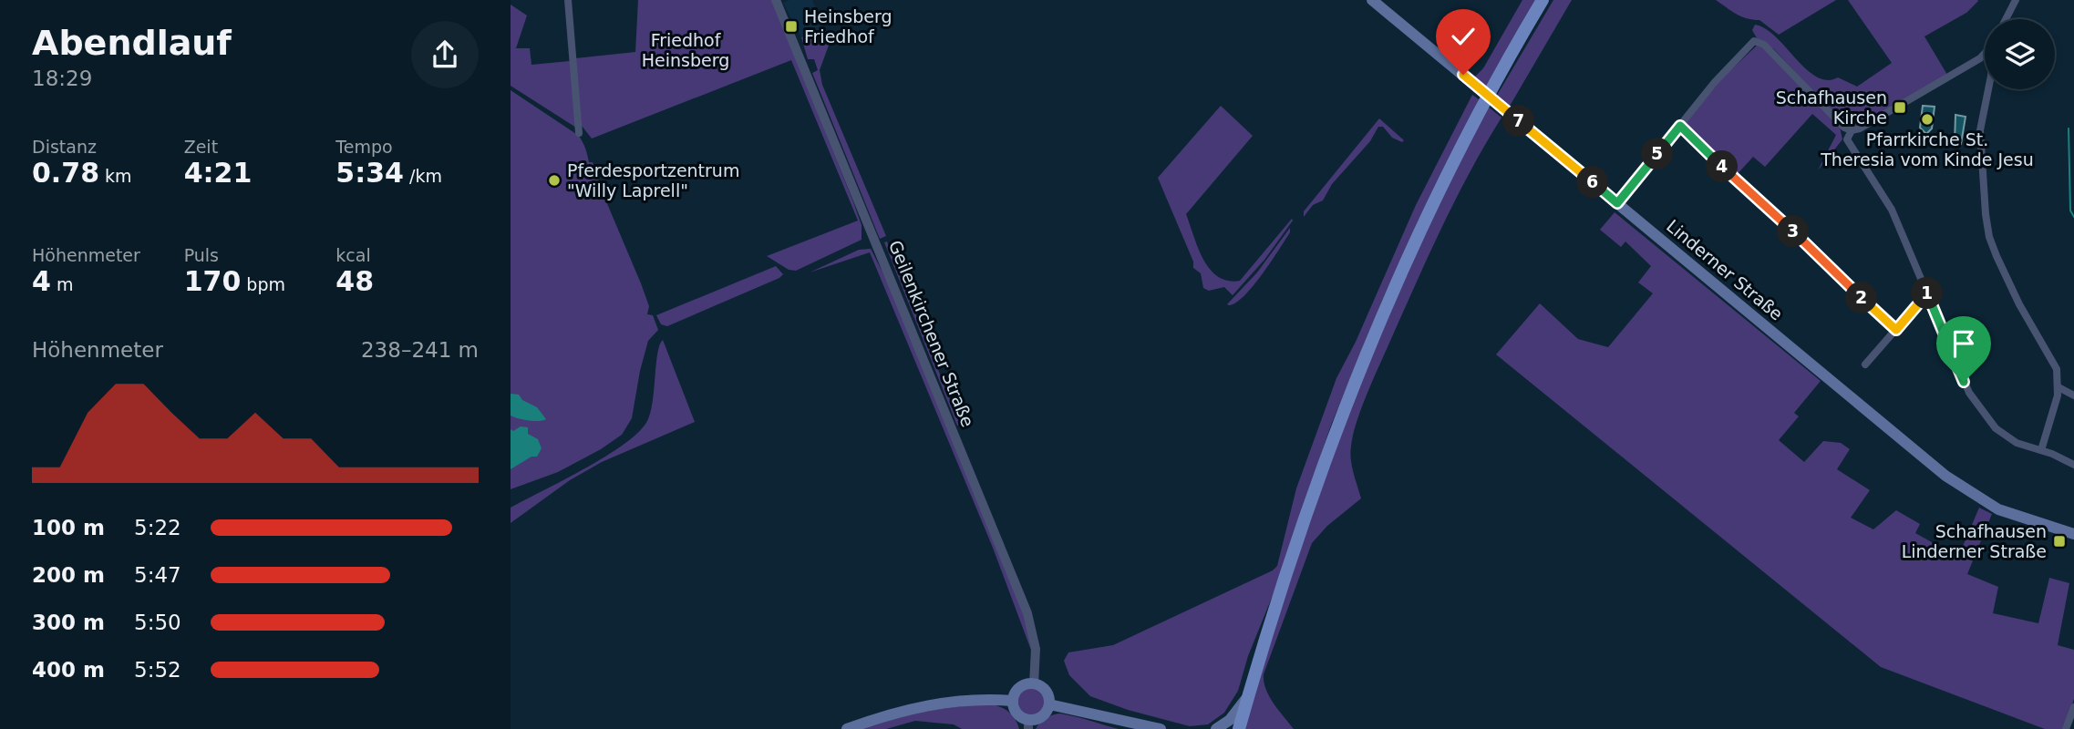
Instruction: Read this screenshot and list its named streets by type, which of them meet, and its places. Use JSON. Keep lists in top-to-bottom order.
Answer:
{
  "streets": {
    "main road": ["Linderner Straße"],
    "street": ["Geilenkirchener Straße"]
  },
  "parks": ["Friedhof Heinsberg"],
  "places": {
    "transit": ["Heinsberg Friedhof", "Schafhausen Kirche", "Schafhausen Linderner Straße"],
    "other": ["Pfarrkirche St. Theresia vom Kinde Jesu", "Pferdesportzentrum \"Willy Laprell\""]
  },
  "page": {
    "heading": ["Abendlauf", "18:29"],
    "pins": [
      "7",
      "5",
      "4",
      "6",
      "3",
      "1",
      "2"
    ],
    "stats": [
      ["Distanz", "0.78 km"],
      ["Zeit", "4:21"],
      ["Tempo", "5:34 /km"],
      ["Höhenmeter", "4 m"],
      ["Puls", "170 bpm"],
      ["kcal", "48"]
    ],
    "chart": ["Höhenmeter", "238–241 m"],
    "list": [
      {
        "name": "100 m",
        "note": "5:22"
      },
      {
        "name": "200 m",
        "note": "5:47"
      },
      {
        "name": "300 m",
        "note": "5:50"
      },
      {
        "name": "400 m",
        "note": "5:52"
      }
    ]
  }
}
